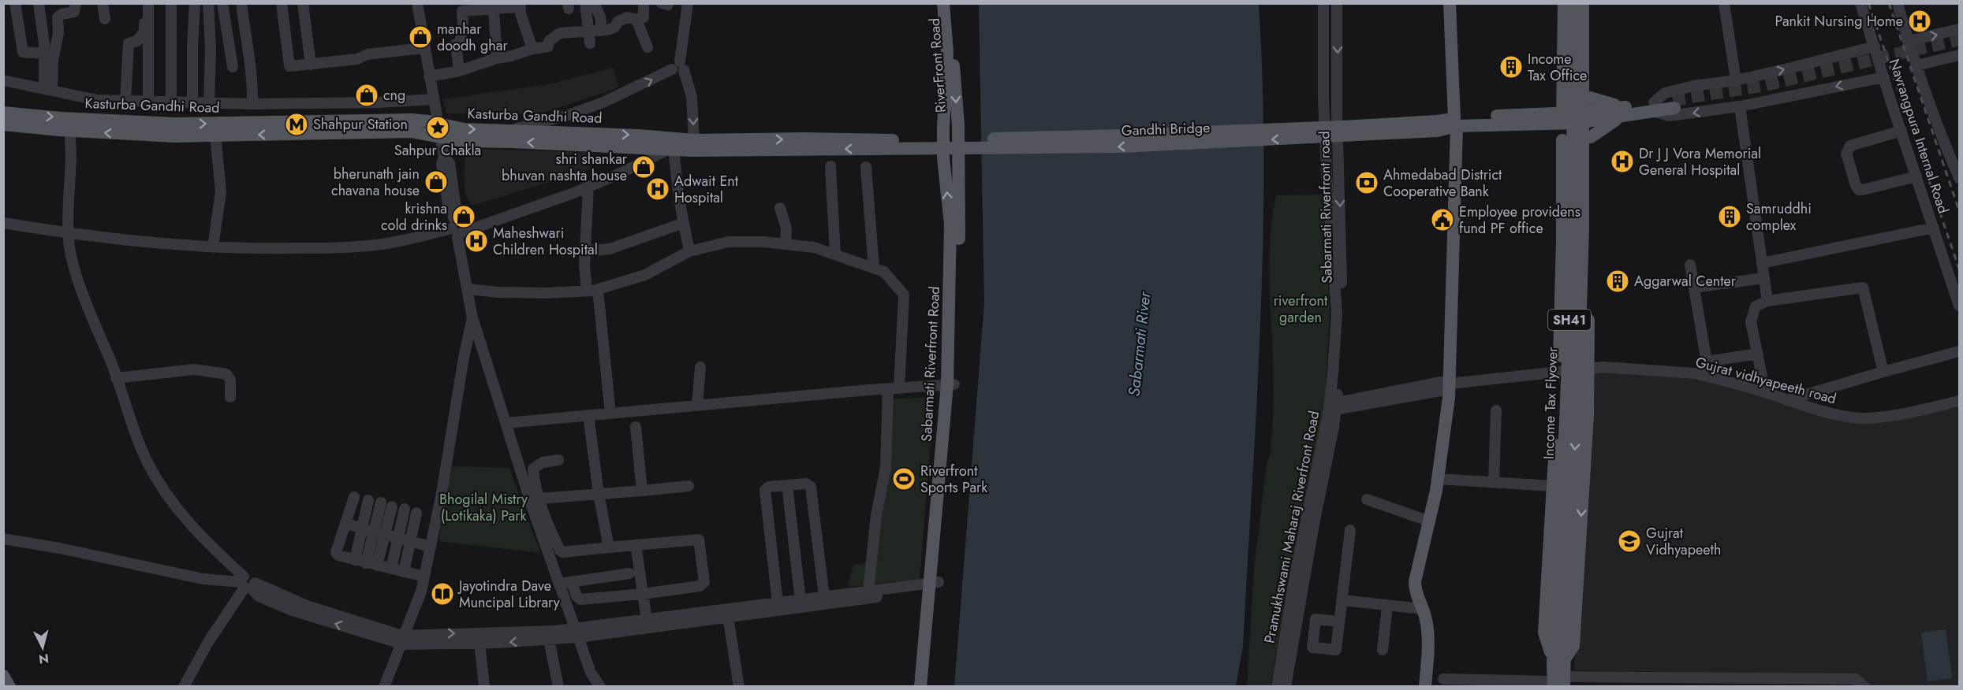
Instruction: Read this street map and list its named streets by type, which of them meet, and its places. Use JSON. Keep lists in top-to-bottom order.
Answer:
{
  "streets": {
    "main road": [
      "RiverFront Road",
      "Kasturba Gandhi Road",
      "Gandhi Bridge",
      "SH41",
      "Sabarmati Riverfront Road",
      "Income Tax Flyover"
    ],
    "street": [
      "Navrangpura Internal Road",
      "Sabarmati Riverfront road",
      "Gujrat vidhyapeeth road",
      "Pramukhswami Maharaj Riverfront Road"
    ]
  },
  "crossings": [
    ["RiverFront Road", "Sabarmati Riverfront Road"],
    ["Kasturba Gandhi Road", "Gandhi Bridge"],
    ["Sabarmati Riverfront road", "Gujrat vidhyapeeth road"],
    ["Sabarmati Riverfront road", "Pramukhswami Maharaj Riverfront Road"],
    ["SH41", "Income Tax Flyover"],
    ["Gujrat vidhyapeeth road", "Pramukhswami Maharaj Riverfront Road"]
  ],
  "water": ["Sabarmati River"],
  "parks": ["riverfront garden", "Bhogilal Mistry (Lotikaka) Park"],
  "places": {
    "hospital": [
      "Pankit Nursing Home",
      "Dr J J Vora Memorial General Hospital",
      "Adwait Ent Hospital",
      "Maheshwari Children Hospital"
    ],
    "shop": [
      "manhar doodh ghar",
      "cng",
      "shri shankar bhuvan nashta house",
      "bherunath jain chavana house",
      "krishna cold drinks"
    ],
    "building": ["Income Tax Office", "Samruddhi complex", "Aggarwal Center"],
    "metro station": ["Shahpur Station"],
    "place": ["Sahpur Chakla"],
    "bank": ["Ahmedabad District Cooperative Bank"],
    "public building": ["Employee providens fund PF office"],
    "sports": ["Riverfront Sports Park"],
    "school or university": ["Gujrat Vidhyapeeth"],
    "library": ["Jayotindra Dave Muncipal Library"]
  },
  "north": "bottom"
}
